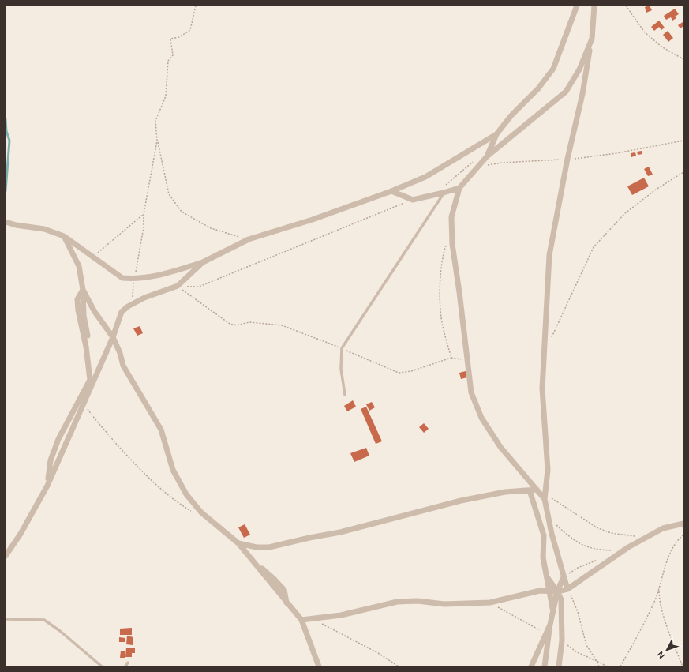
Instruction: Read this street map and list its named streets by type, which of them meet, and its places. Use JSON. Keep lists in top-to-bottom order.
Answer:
{
  "north": "bottom left"
}
